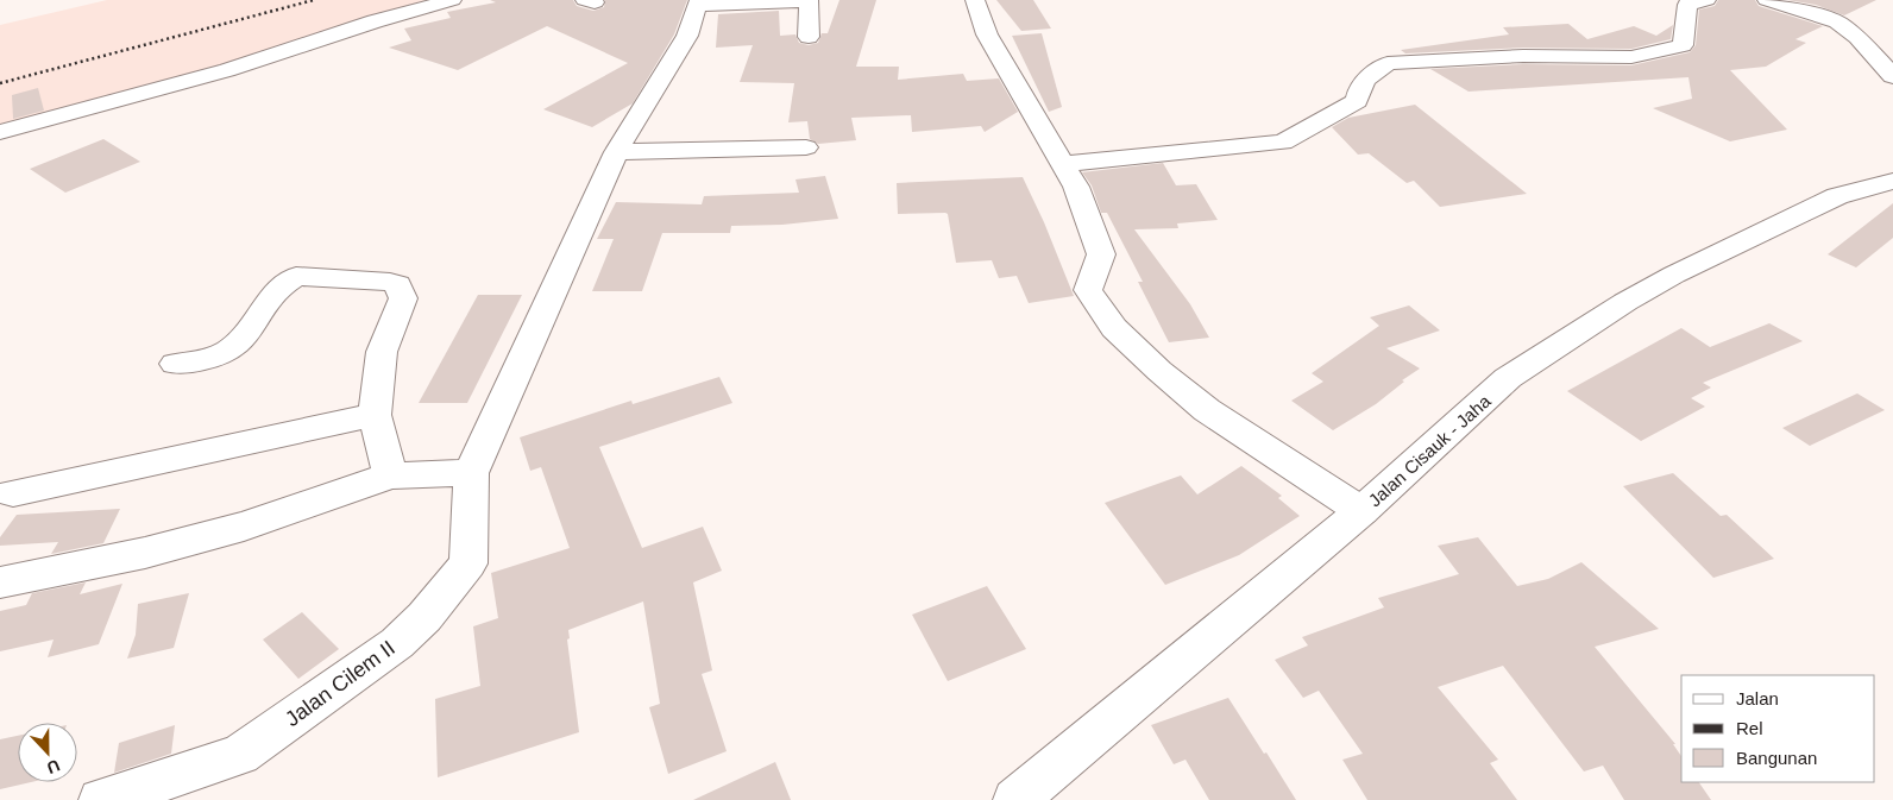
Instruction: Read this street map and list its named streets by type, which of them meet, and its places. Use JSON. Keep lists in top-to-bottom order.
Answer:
{
  "streets": {
    "street": ["Jalan Cisauk - Jaha", "Jalan Cilem II"]
  },
  "legend": ["Jalan", "Rel", "Bangunan"],
  "north": "bottom"
}
